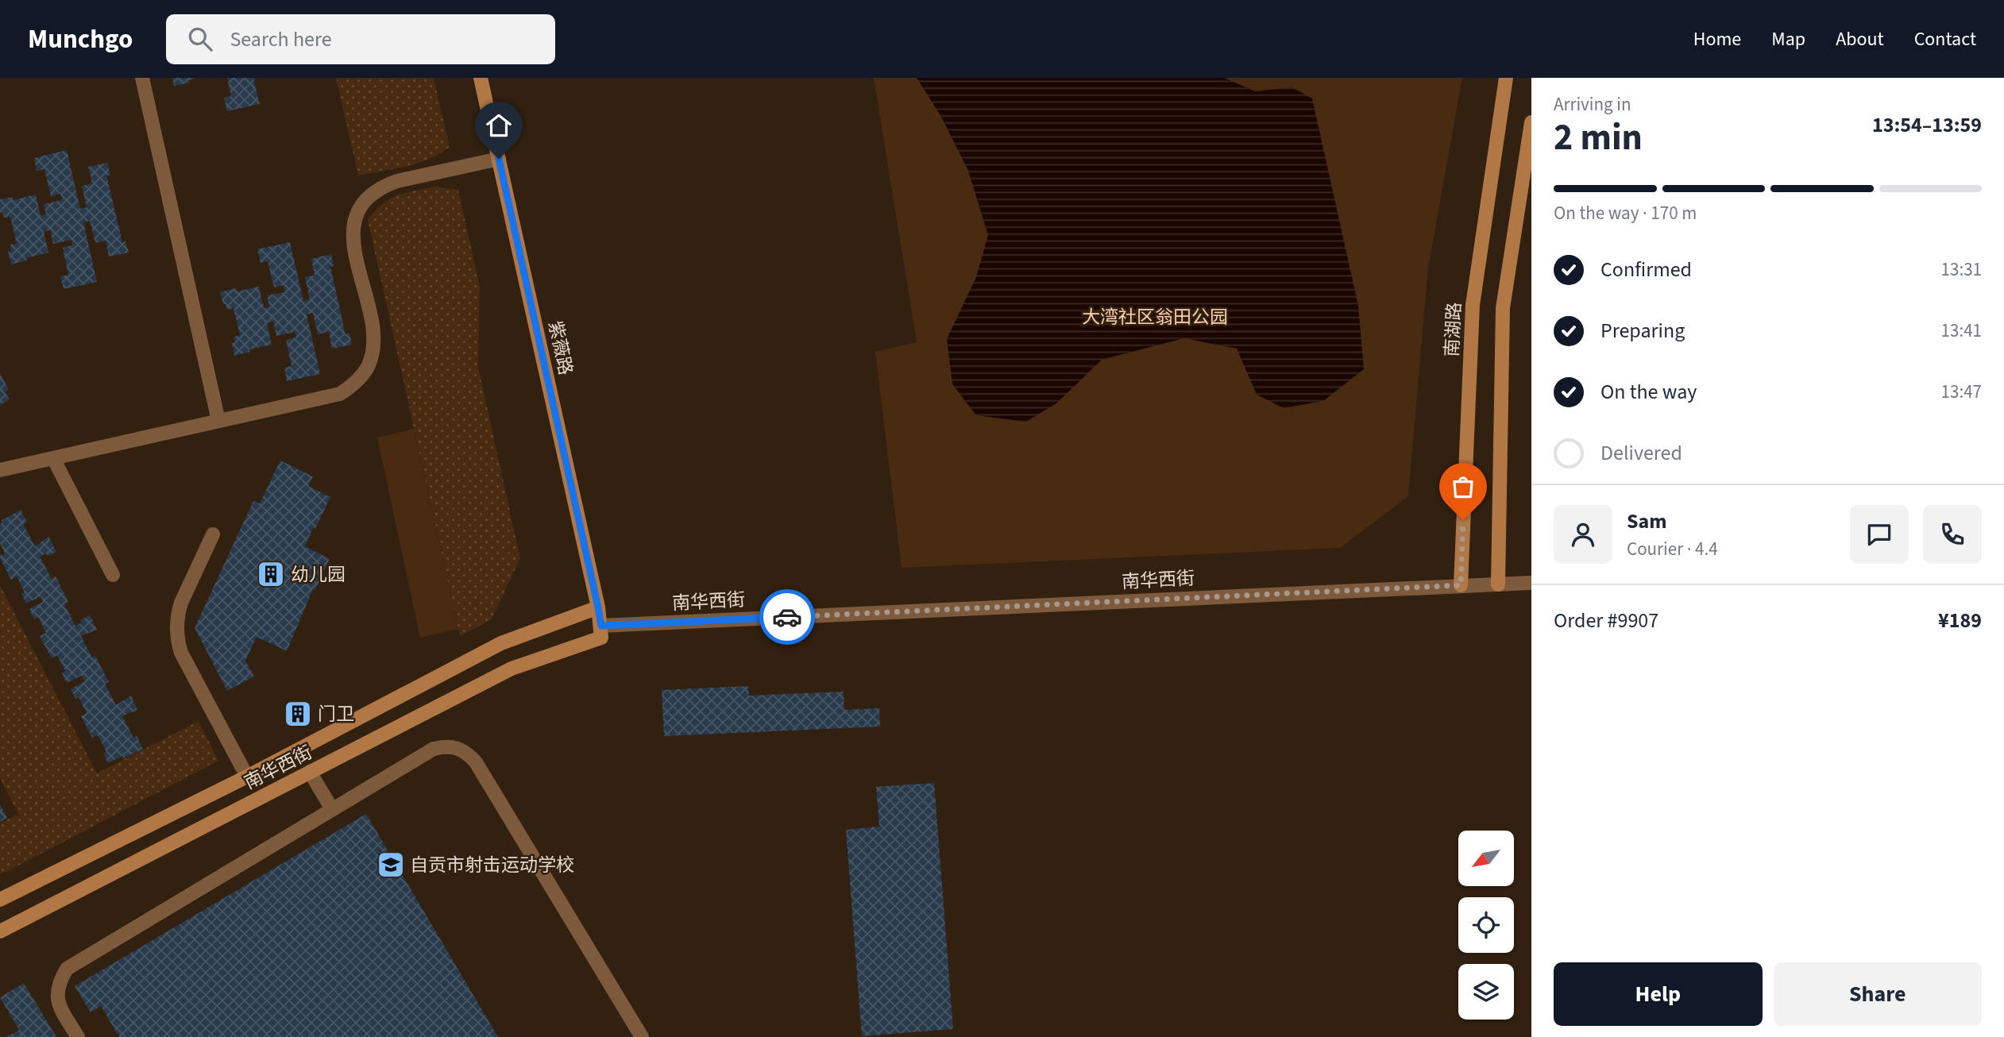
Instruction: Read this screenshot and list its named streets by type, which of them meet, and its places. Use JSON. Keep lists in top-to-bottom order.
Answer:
{
  "streets": {
    "main road": ["南湖路", "紫薇路", "南华西街"]
  },
  "crossings": [
    ["南湖路", "南华西街"],
    ["紫薇路", "南华西街"]
  ],
  "parks": ["大湾社区翁田公园"],
  "places": {
    "building": ["幼儿园", "门卫"],
    "school or university": ["自贡市射击运动学校"]
  },
  "north": "bottom left",
  "page": {
    "header": "Munchgo",
    "search": "Search here",
    "nav": [
      "Home",
      "Map",
      "About",
      "Contact"
    ],
    "heading": ["2 min", "Arriving in", "13:54–13:59"],
    "panel": [
      "Sam",
      "Courier · 4.4",
      "Order #9907",
      "¥189"
    ],
    "bar": "On the way · 170 m",
    "list": [
      ["Confirmed", "13:31"],
      ["Preparing", "13:41"],
      ["On the way", "13:47"],
      "Delivered"
    ],
    "buttons": ["Help", "Share"]
  }
}
